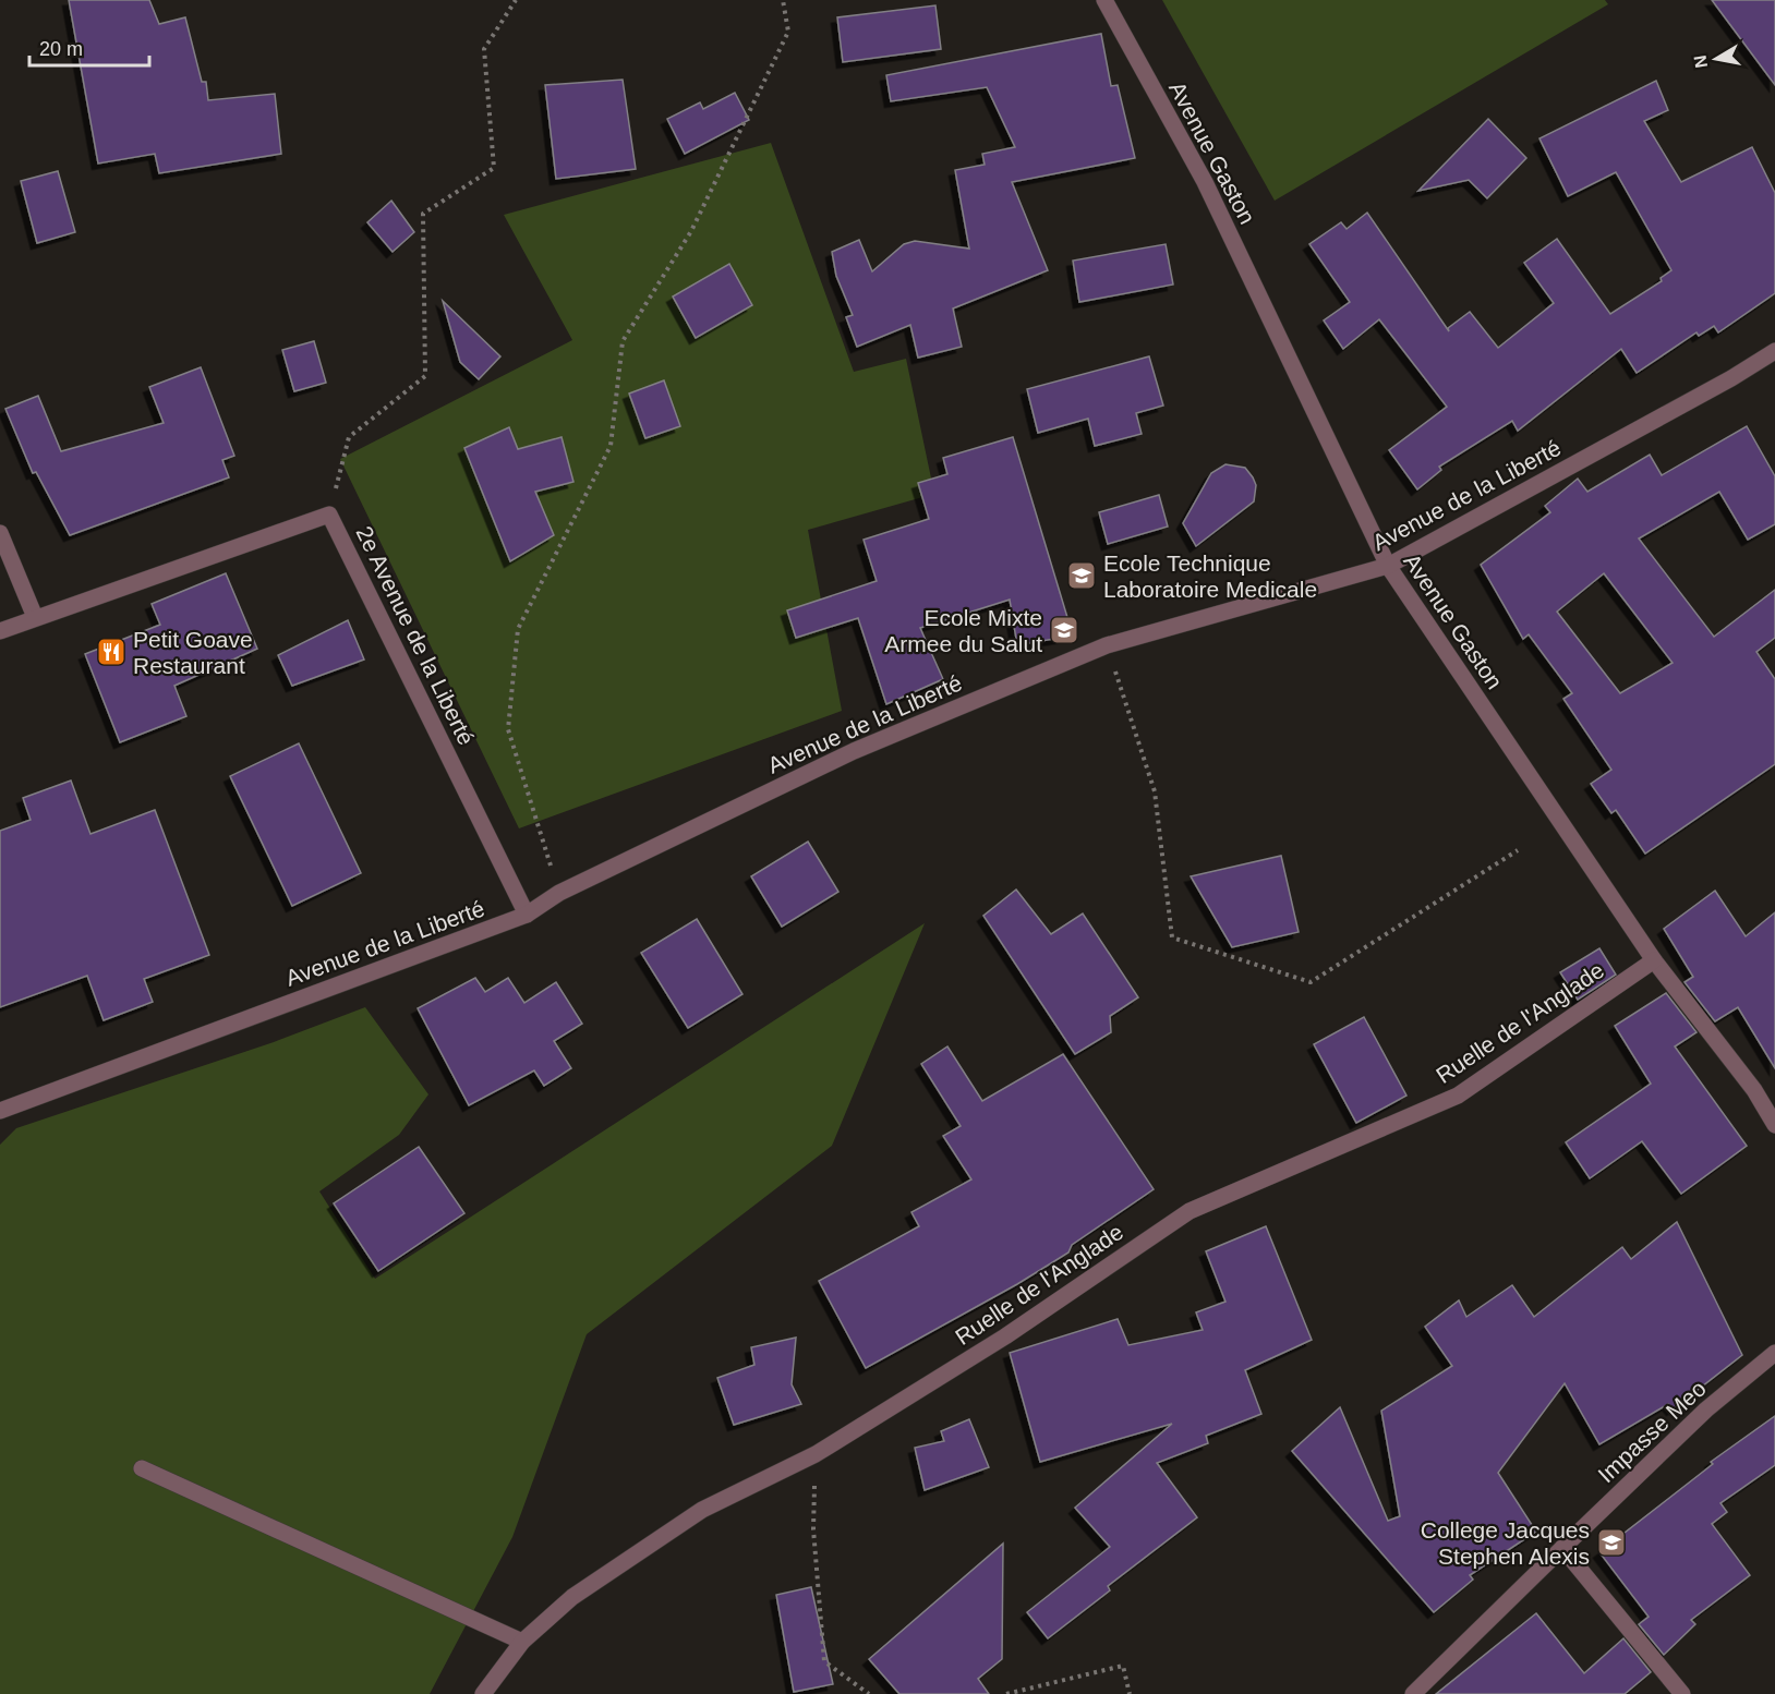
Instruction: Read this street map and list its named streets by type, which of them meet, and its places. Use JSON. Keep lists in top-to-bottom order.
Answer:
{
  "streets": {
    "street": [
      "Avenue Gaston",
      "Avenue de la Liberté",
      "2e Avenue de la Liberté",
      "Ruelle de l'Anglade",
      "Impasse Meo"
    ]
  },
  "crossings": [
    ["Avenue Gaston", "Avenue de la Liberté"],
    ["Avenue Gaston", "Ruelle de l'Anglade"],
    ["Avenue de la Liberté", "2e Avenue de la Liberté"]
  ],
  "places": {
    "school or university": ["Ecole Technique Laboratoire Medicale", "Ecole Mixte Armee du Salut", "College Jacques Stephen Alexis"],
    "restaurant": ["Petit Goave Restaurant"]
  },
  "scale_bar": "20 m",
  "north": "left"
}
